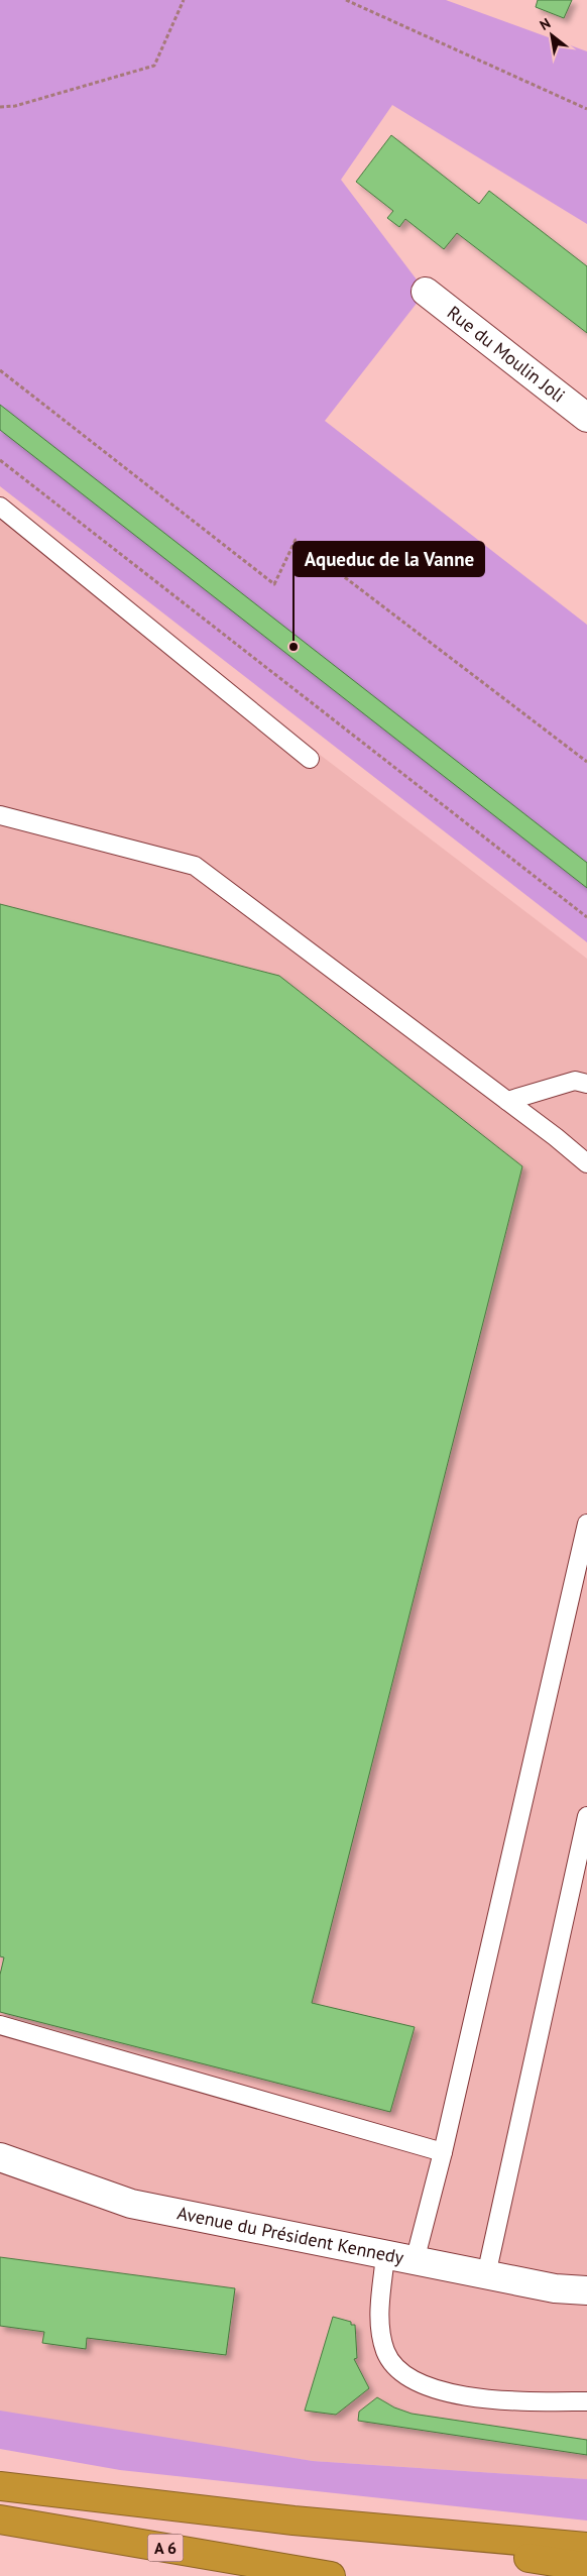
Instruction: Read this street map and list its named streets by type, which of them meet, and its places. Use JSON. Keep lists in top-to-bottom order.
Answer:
{
  "streets": {
    "highway": ["A 6"],
    "street": ["Rue du Moulin Joli", "Avenue du Président Kennedy"]
  },
  "places": ["Aqueduc de la Vanne"],
  "north": "top left"
}
